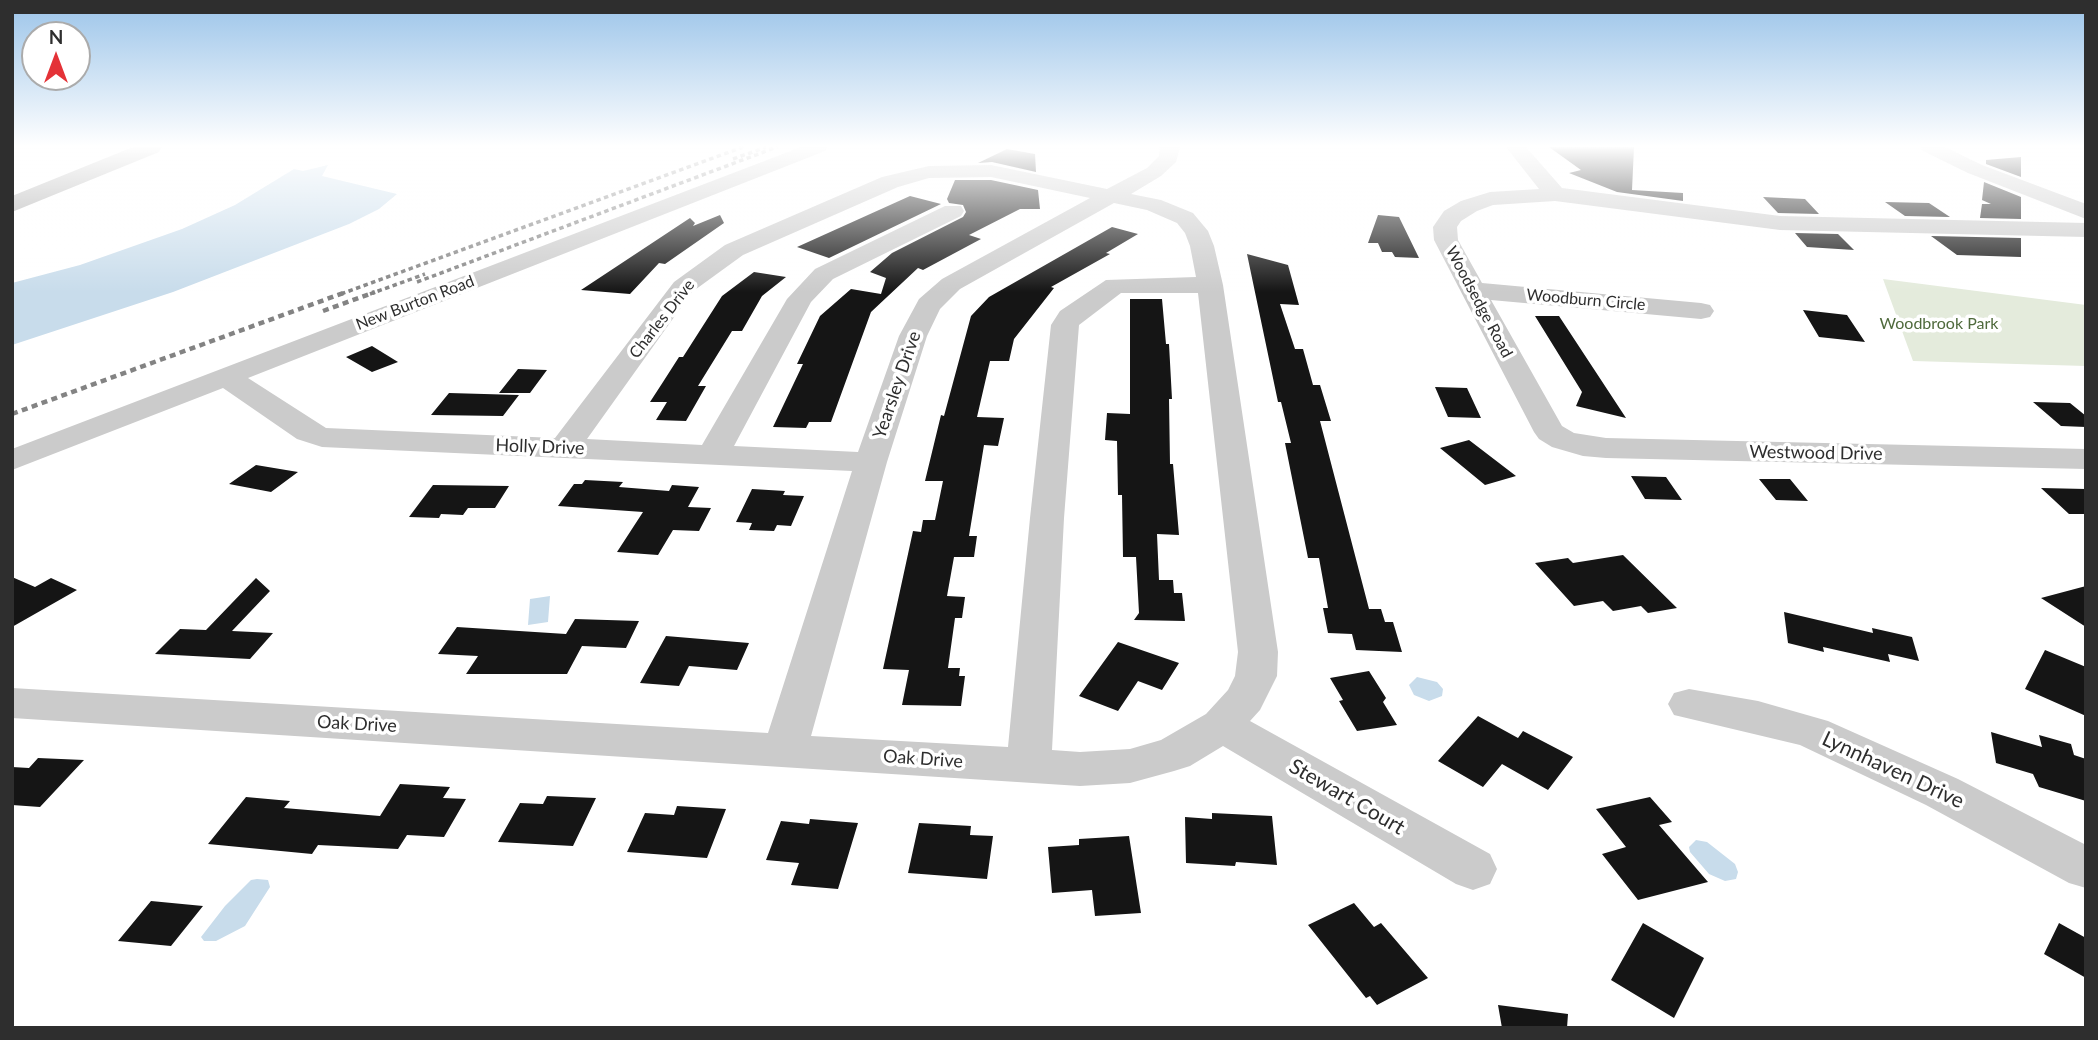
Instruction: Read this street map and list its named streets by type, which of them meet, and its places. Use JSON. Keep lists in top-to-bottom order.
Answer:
{
  "streets": {
    "street": [
      "Woodburn Circle",
      "Woodsedge Road",
      "New Burton Road",
      "Charles Drive",
      "Yearsley Drive",
      "Holly Drive",
      "Westwood Drive",
      "Oak Drive",
      "Lynnhaven Drive",
      "Stewart Court"
    ]
  },
  "crossings": [
    ["Woodburn Circle", "Woodsedge Road"],
    ["Woodsedge Road", "Westwood Drive"],
    ["New Burton Road", "Holly Drive"],
    ["Charles Drive", "Holly Drive"],
    ["Yearsley Drive", "Holly Drive"],
    ["Yearsley Drive", "Oak Drive"],
    ["Oak Drive", "Stewart Court"]
  ],
  "parks": ["Woodbrook Park"],
  "north": "top"
}
